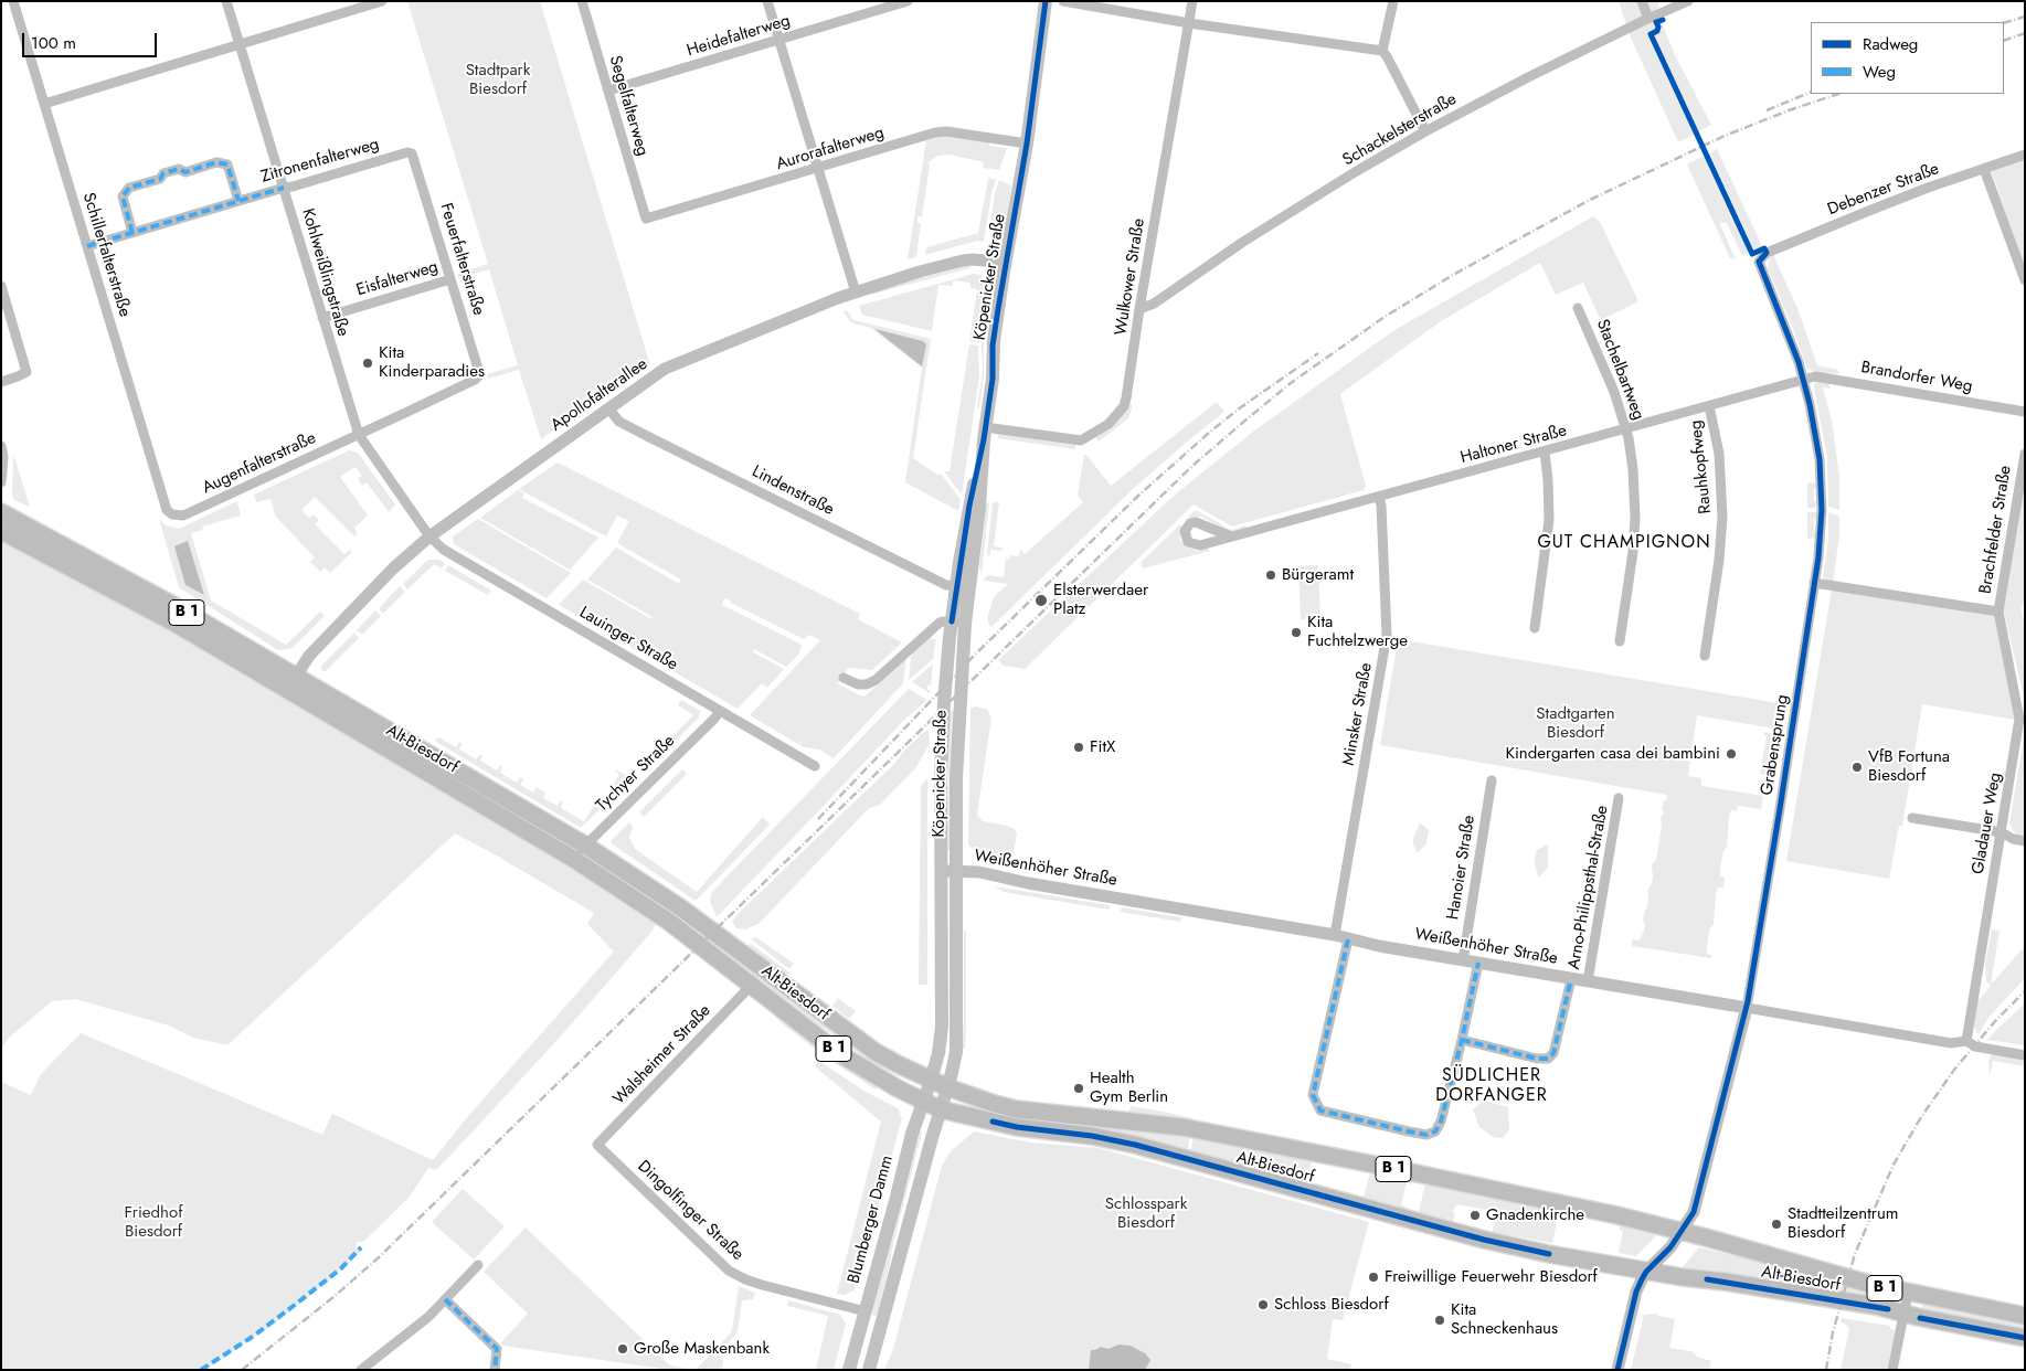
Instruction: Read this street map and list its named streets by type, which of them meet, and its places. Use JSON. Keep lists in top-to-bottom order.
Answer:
{
  "streets": {
    "main road": [
      "Köpenicker Straße",
      "B 1",
      "Alt-Biesdorf",
      "Blumberger Damm"
    ],
    "street": [
      "Heidefalterweg",
      "Segelfalterweg",
      "Schackelsterstraße",
      "Aurorafalterweg",
      "Zitronenfalterweg",
      "Debenzer Straße",
      "Schillerfalterstraße",
      "Feuerfalterstraße",
      "Kohlweißlingstraße",
      "Wulkower Straße",
      "Eisfalterweg",
      "Stachelbartweg",
      "Brandorfer Weg",
      "Apollofalterallee",
      "Haltoner Straße",
      "Augenfalterstraße",
      "Rauhkopfweg",
      "Lindenstraße",
      "Brachfelder Straße",
      "Lauinger Straße",
      "Minsker Straße",
      "Grabensprung",
      "Tychyer Straße",
      "Gladauer Weg",
      "Hanoier Straße",
      "Weißenhöher Straße",
      "Arno-Philippsthal-Straße",
      "Walsheimer Straße",
      "Dingolfinger Straße"
    ]
  },
  "crossings": [
    ["Heidefalterweg", "Segelfalterweg"],
    ["Segelfalterweg", "Aurorafalterweg"],
    ["Schackelsterstraße", "Wulkower Straße"],
    ["Aurorafalterweg", "Köpenicker Straße"],
    ["Zitronenfalterweg", "Schillerfalterstraße"],
    ["Zitronenfalterweg", "Feuerfalterstraße"],
    ["Zitronenfalterweg", "Kohlweißlingstraße"],
    ["Debenzer Straße", "Grabensprung"],
    ["Schillerfalterstraße", "Augenfalterstraße"],
    ["Feuerfalterstraße", "Kohlweißlingstraße"],
    ["Feuerfalterstraße", "Eisfalterweg"],
    ["Feuerfalterstraße", "Augenfalterstraße"],
    ["Kohlweißlingstraße", "Eisfalterweg"],
    ["Kohlweißlingstraße", "Apollofalterallee"],
    ["Kohlweißlingstraße", "Augenfalterstraße"],
    ["Kohlweißlingstraße", "Lauinger Straße"],
    ["Köpenicker Straße", "Wulkower Straße"],
    ["Köpenicker Straße", "Apollofalterallee"],
    ["Köpenicker Straße", "Lindenstraße"],
    ["Köpenicker Straße", "Alt-Biesdorf"],
    ["Köpenicker Straße", "Weißenhöher Straße"],
    ["Köpenicker Straße", "Blumberger Damm"],
    ["Stachelbartweg", "Haltoner Straße"],
    ["Brandorfer Weg", "Haltoner Straße"],
    ["Brandorfer Weg", "Grabensprung"],
    ["Apollofalterallee", "Lindenstraße"],
    ["Apollofalterallee", "Lauinger Straße"],
    ["Apollofalterallee", "Alt-Biesdorf"],
    ["Haltoner Straße", "Rauhkopfweg"],
    ["Haltoner Straße", "Minsker Straße"],
    ["Haltoner Straße", "Grabensprung"],
    ["Brachfelder Straße", "Gladauer Weg"],
    ["Lauinger Straße", "Tychyer Straße"],
    ["Minsker Straße", "Weißenhöher Straße"],
    ["Grabensprung", "Alt-Biesdorf"],
    ["Grabensprung", "Weißenhöher Straße"],
    ["Alt-Biesdorf", "Tychyer Straße"],
    ["Alt-Biesdorf", "Walsheimer Straße"],
    ["Alt-Biesdorf", "Blumberger Damm"],
    ["Gladauer Weg", "Weißenhöher Straße"],
    ["Hanoier Straße", "Weißenhöher Straße"],
    ["Weißenhöher Straße", "Arno-Philippsthal-Straße"],
    ["Walsheimer Straße", "Dingolfinger Straße"],
    ["Dingolfinger Straße", "Blumberger Damm"]
  ],
  "districts": ["GUT CHAMPIGNON", "SÜDLICHER DORFANGER"],
  "parks": [
    "Stadtpark Biesdorf",
    "Stadtgarten Biesdorf",
    "Schlosspark Biesdorf",
    "Friedhof Biesdorf"
  ],
  "places": [
    "Kita Kinderparadies",
    "Bürgeramt",
    "Elsterwerdaer Platz",
    "Kita Fuchtelzwerge",
    "FitX",
    "Kindergarten casa dei bambini",
    "VfB Fortuna Biesdorf",
    "Health Gym Berlin",
    "Gnadenkirche",
    "Stadtteilzentrum Biesdorf",
    "Freiwillige Feuerwehr Biesdorf",
    "Schloss Biesdorf",
    "Kita Schneckenhaus",
    "Große Maskenbank"
  ],
  "legend": ["Radweg", "Weg"],
  "scale_bar": "100 m"
}
